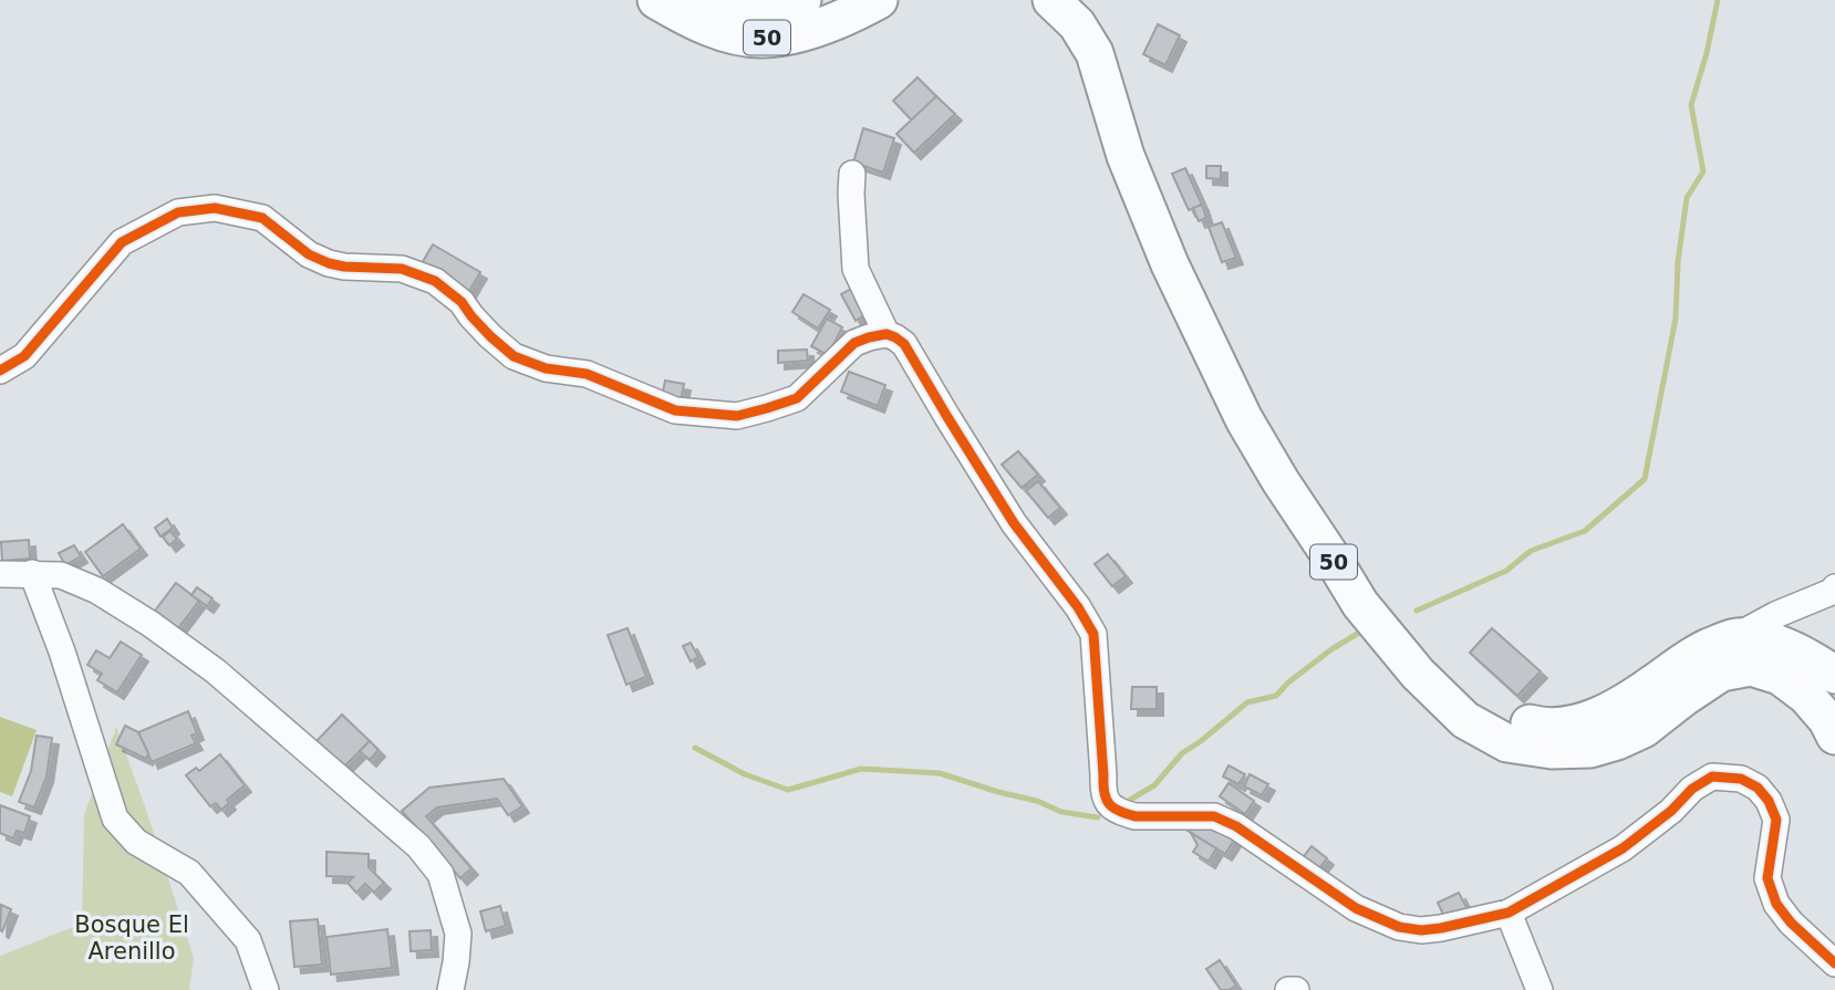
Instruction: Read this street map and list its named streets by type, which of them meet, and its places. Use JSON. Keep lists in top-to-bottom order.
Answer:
{
  "streets": {
    "highway": ["50"]
  },
  "parks": ["Bosque El Arenillo"]
}
